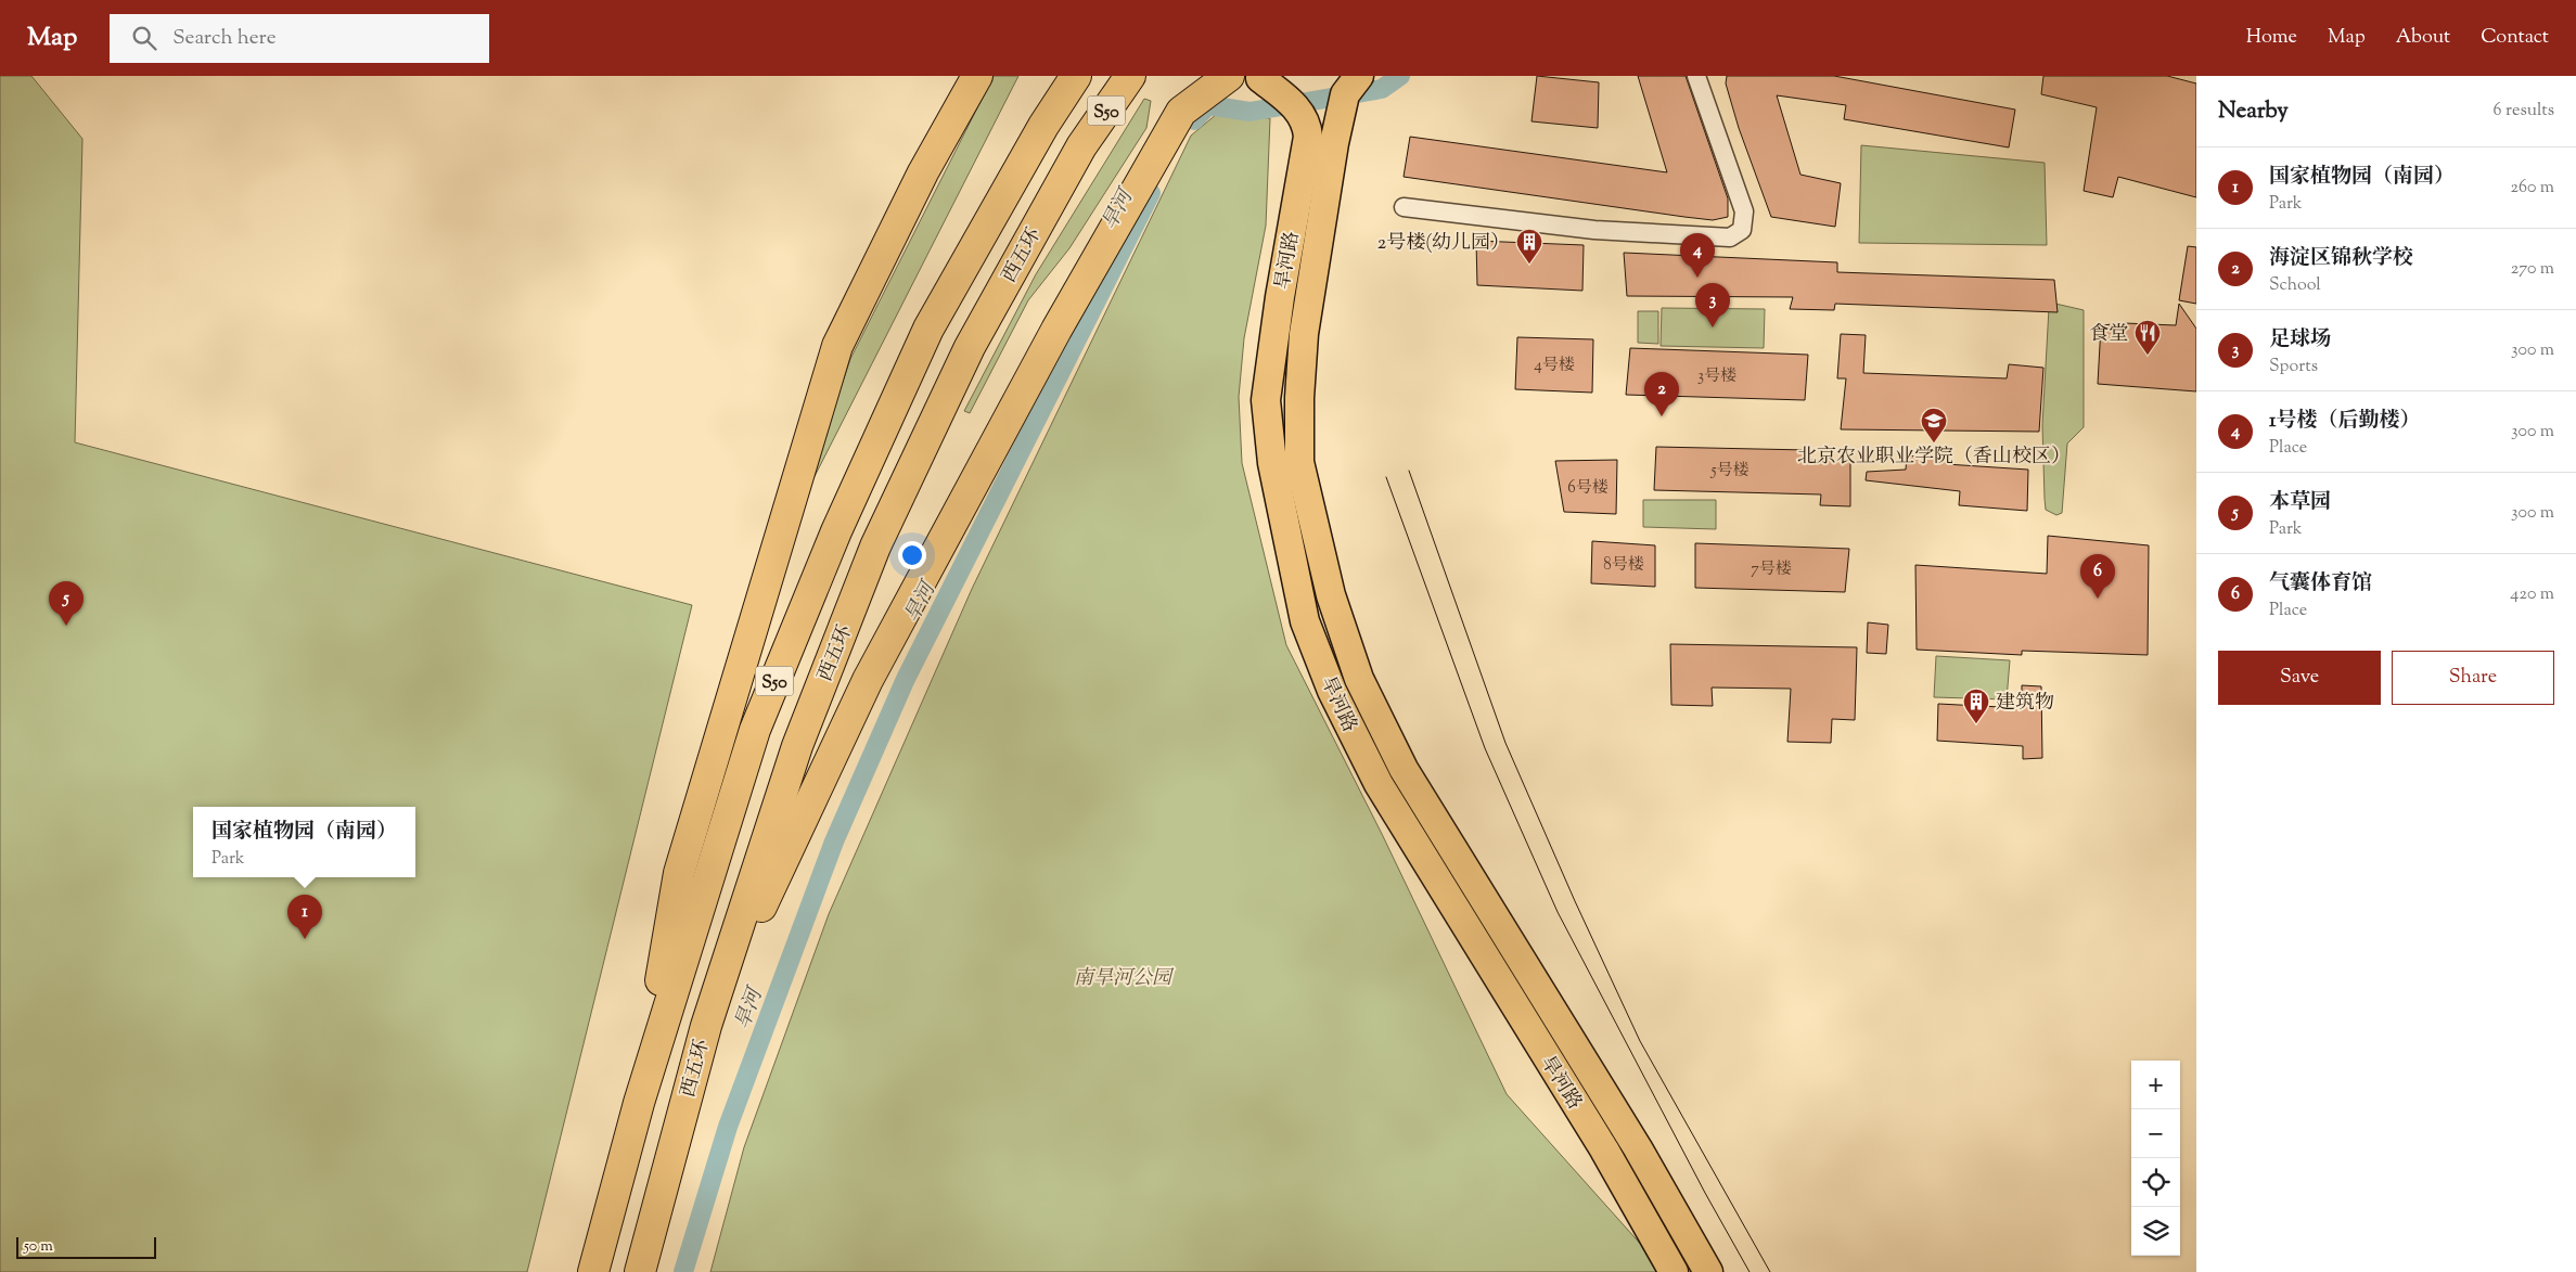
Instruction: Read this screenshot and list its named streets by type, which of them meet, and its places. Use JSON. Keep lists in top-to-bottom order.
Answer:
{
  "streets": {
    "highway": ["S50", "西五环"],
    "main road": ["旱河路"]
  },
  "water": ["旱河"],
  "parks": ["南旱河公园"],
  "places": {
    "building": ["2号楼(幼儿园）", "建筑物"],
    "restaurant": ["食堂"],
    "school or university": ["北京农业职业学院（香山校区）"]
  },
  "house_numbers": [
    "4号楼",
    "3号楼",
    "5号楼",
    "6号楼",
    "8号楼",
    "7号楼"
  ],
  "scale_bar": "50 m",
  "page": {
    "header": "Map",
    "search": "Search here",
    "nav": [
      "Home",
      "Map",
      "About",
      "Contact"
    ],
    "heading": ["Nearby", "6 results"],
    "list": [
      {
        "mark": "1",
        "name": "国家植物园（南园）",
        "note": "Park",
        "value": "260 m"
      },
      {
        "mark": "2",
        "name": "海淀区锦秋学校",
        "note": "School",
        "value": "270 m"
      },
      {
        "mark": "3",
        "name": "足球场",
        "note": "Sports",
        "value": "300 m"
      },
      {
        "mark": "4",
        "name": "1号楼（后勤楼）",
        "note": "Place",
        "value": "300 m"
      },
      {
        "mark": "5",
        "name": "本草园",
        "note": "Park",
        "value": "300 m"
      },
      {
        "mark": "6",
        "name": "气囊体育馆",
        "note": "Place",
        "value": "420 m"
      }
    ],
    "pins": [
      "4",
      "3",
      "2",
      "6",
      "5",
      "1"
    ],
    "buttons": ["Save", "Share"],
    "popup": ["国家植物园（南园）", "Park"],
    "map_buttons": ["+", "−"],
    "scale": "50 m"
  }
}
